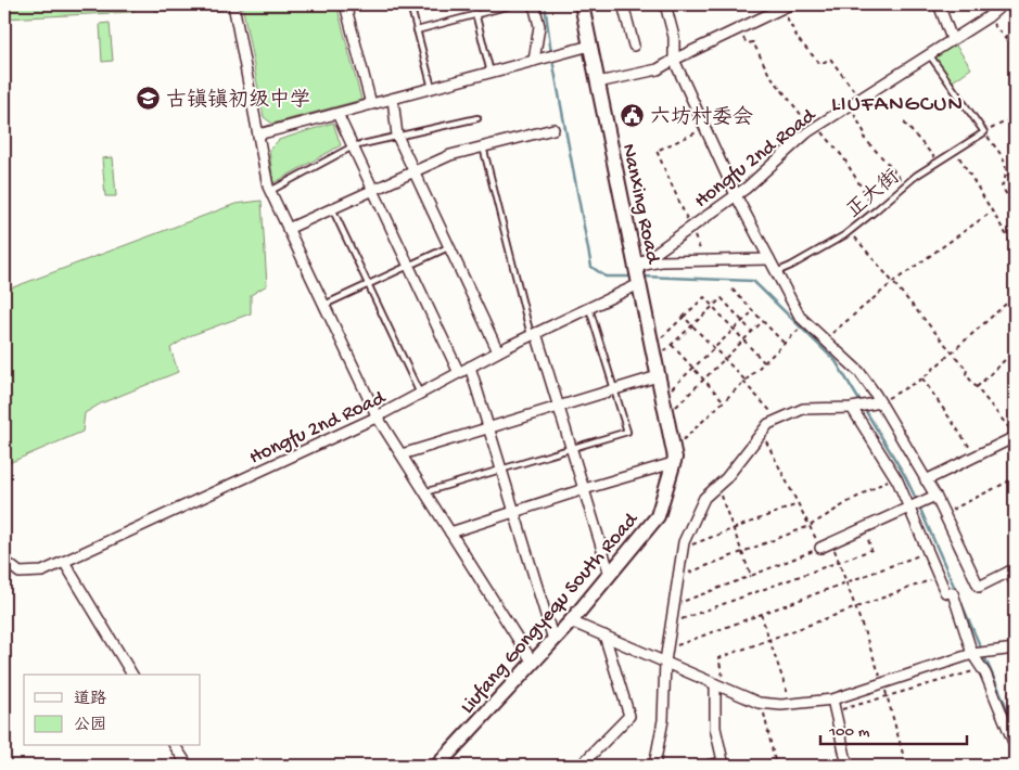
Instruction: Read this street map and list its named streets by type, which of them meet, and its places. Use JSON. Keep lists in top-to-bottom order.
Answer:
{
  "streets": {
    "main road": ["Nanxing Road", "Liufang Gongyequ South Road"],
    "street": ["Hongfu 2nd Road"],
    "lane": ["正大街"]
  },
  "crossings": [
    ["Hongfu 2nd Road", "Nanxing Road"],
    ["Hongfu 2nd Road", "Liufang Gongyequ South Road"],
    ["Nanxing Road", "Liufang Gongyequ South Road"]
  ],
  "districts": ["LIUFANGCUN"],
  "places": {
    "school or university": ["古镇镇初级中学"],
    "public building": ["六坊村委会"]
  },
  "legend": ["道路", "公园"],
  "scale_bar": "100 m"
}
